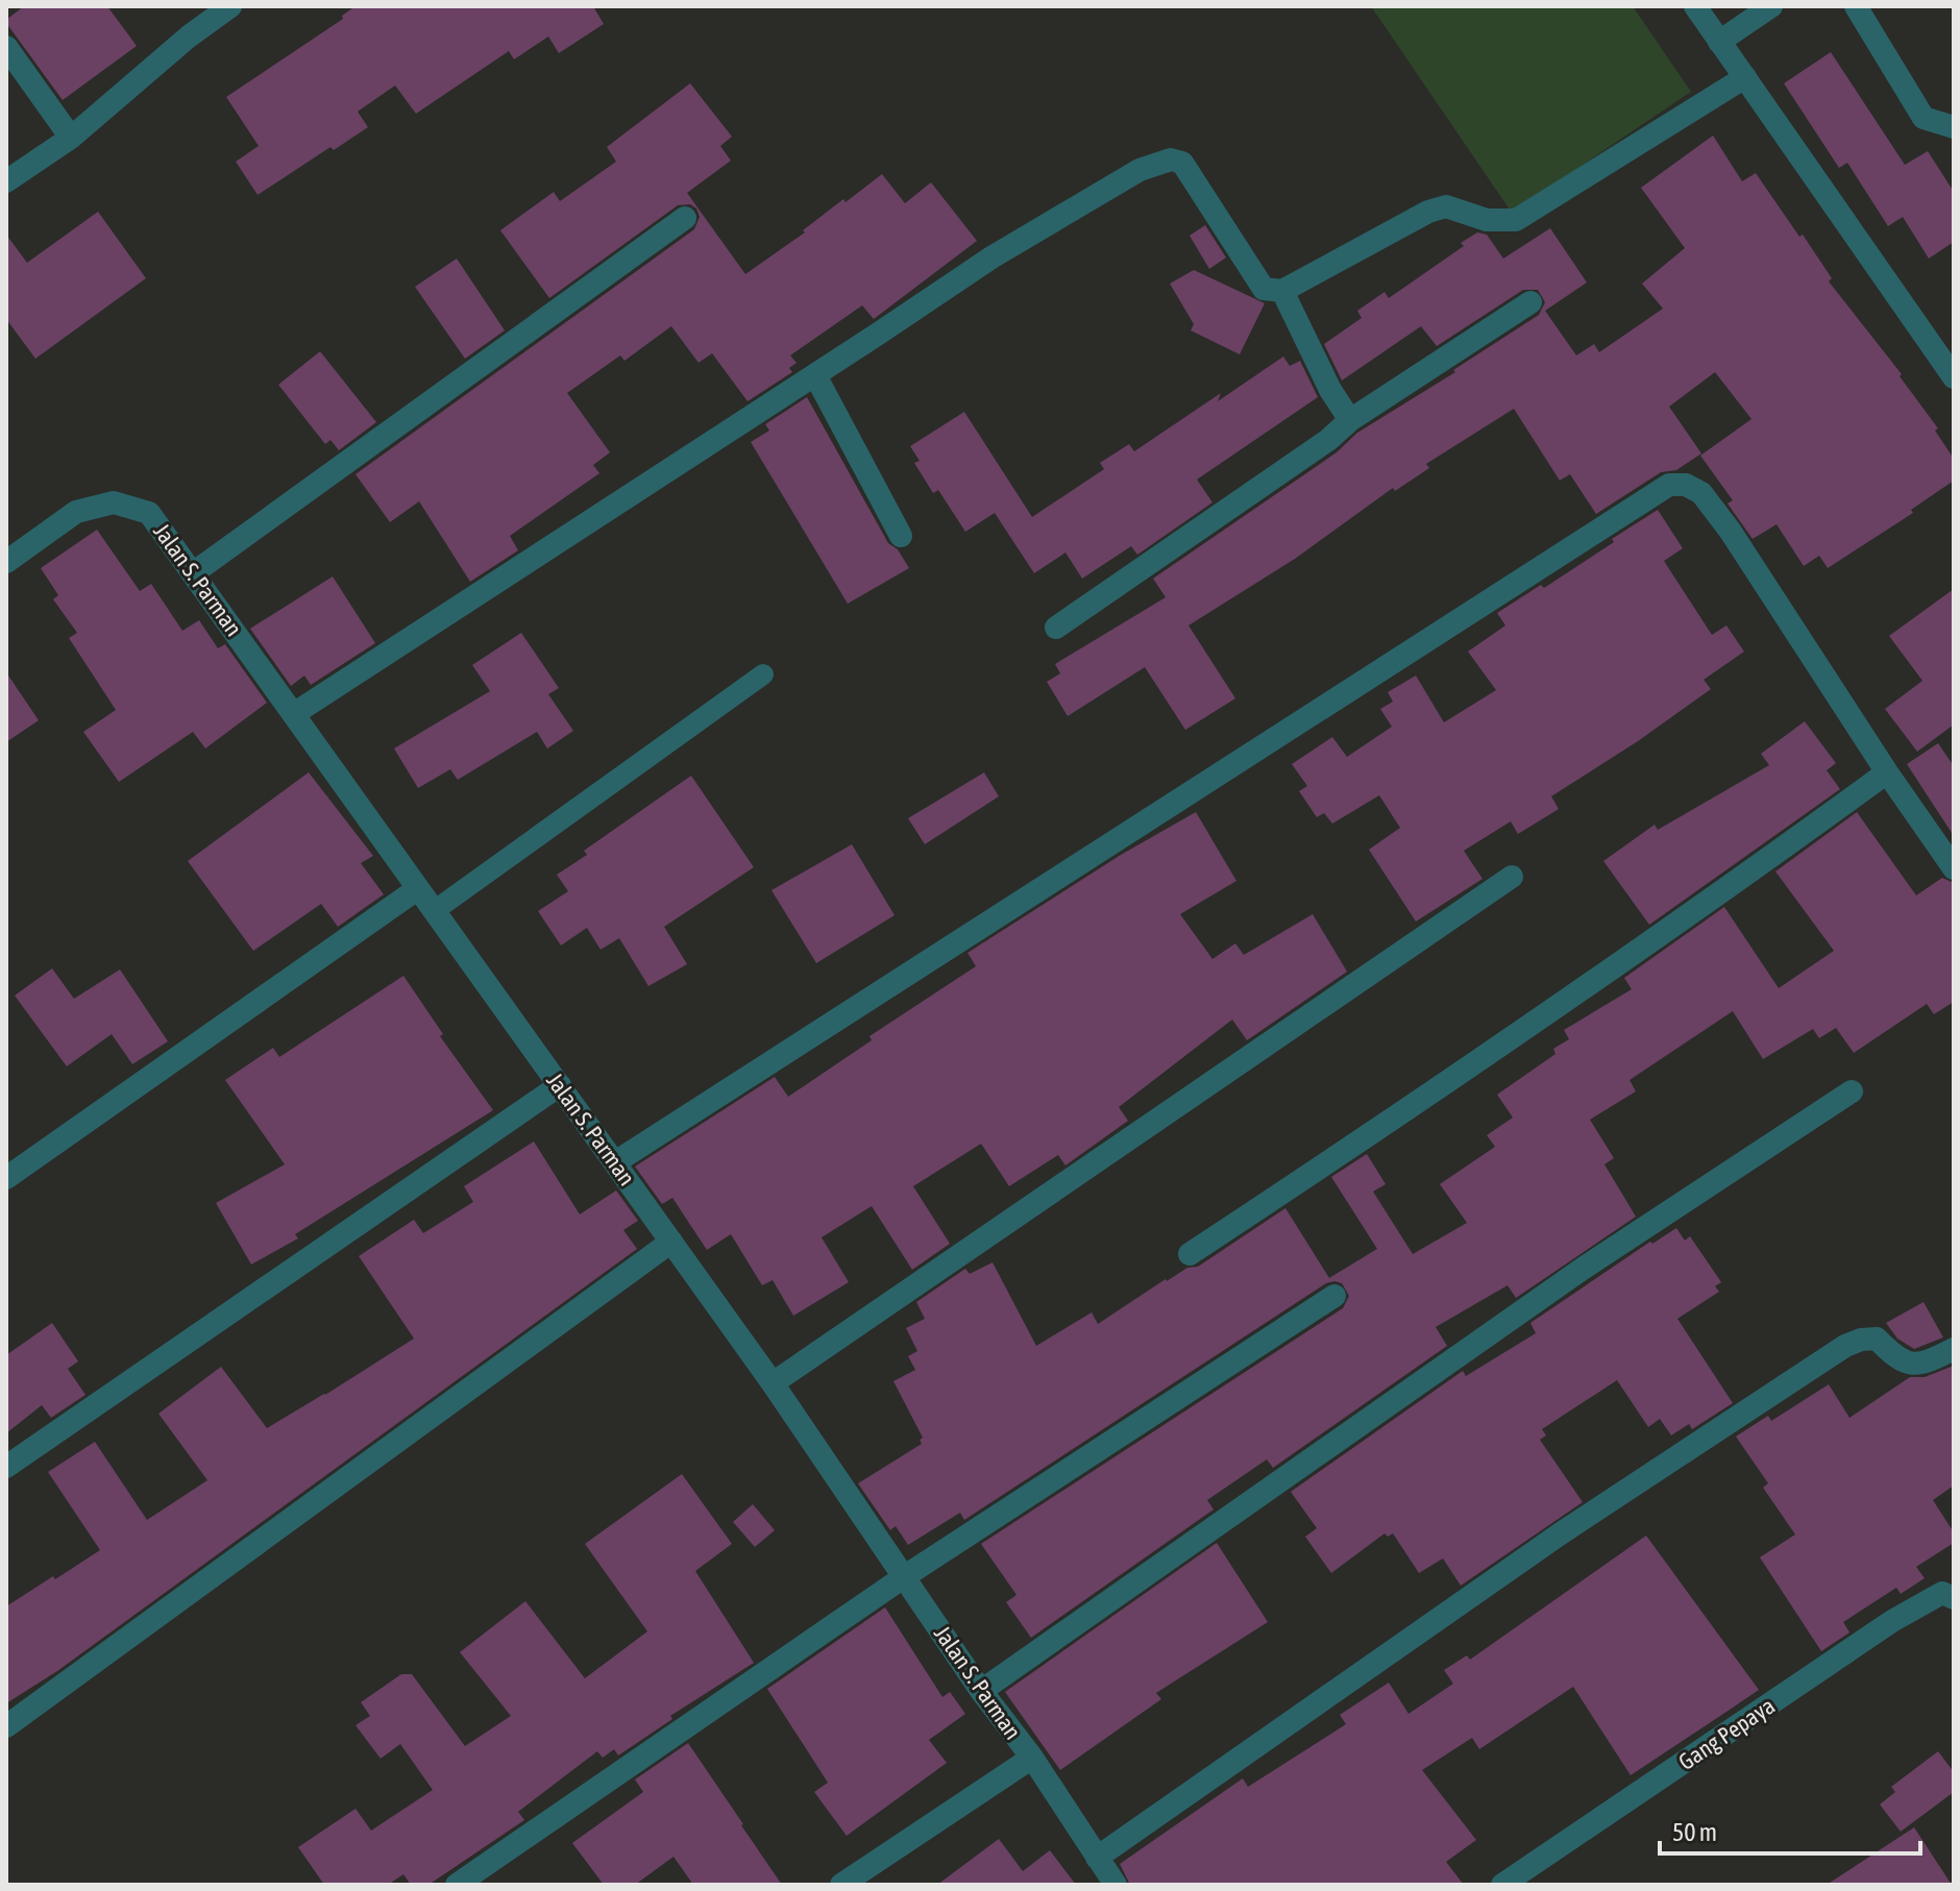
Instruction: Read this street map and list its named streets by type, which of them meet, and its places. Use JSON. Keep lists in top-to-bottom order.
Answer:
{
  "streets": {
    "street": ["Jalan S. Parman", "Gang Pepaya"]
  },
  "scale_bar": "50 m"
}
